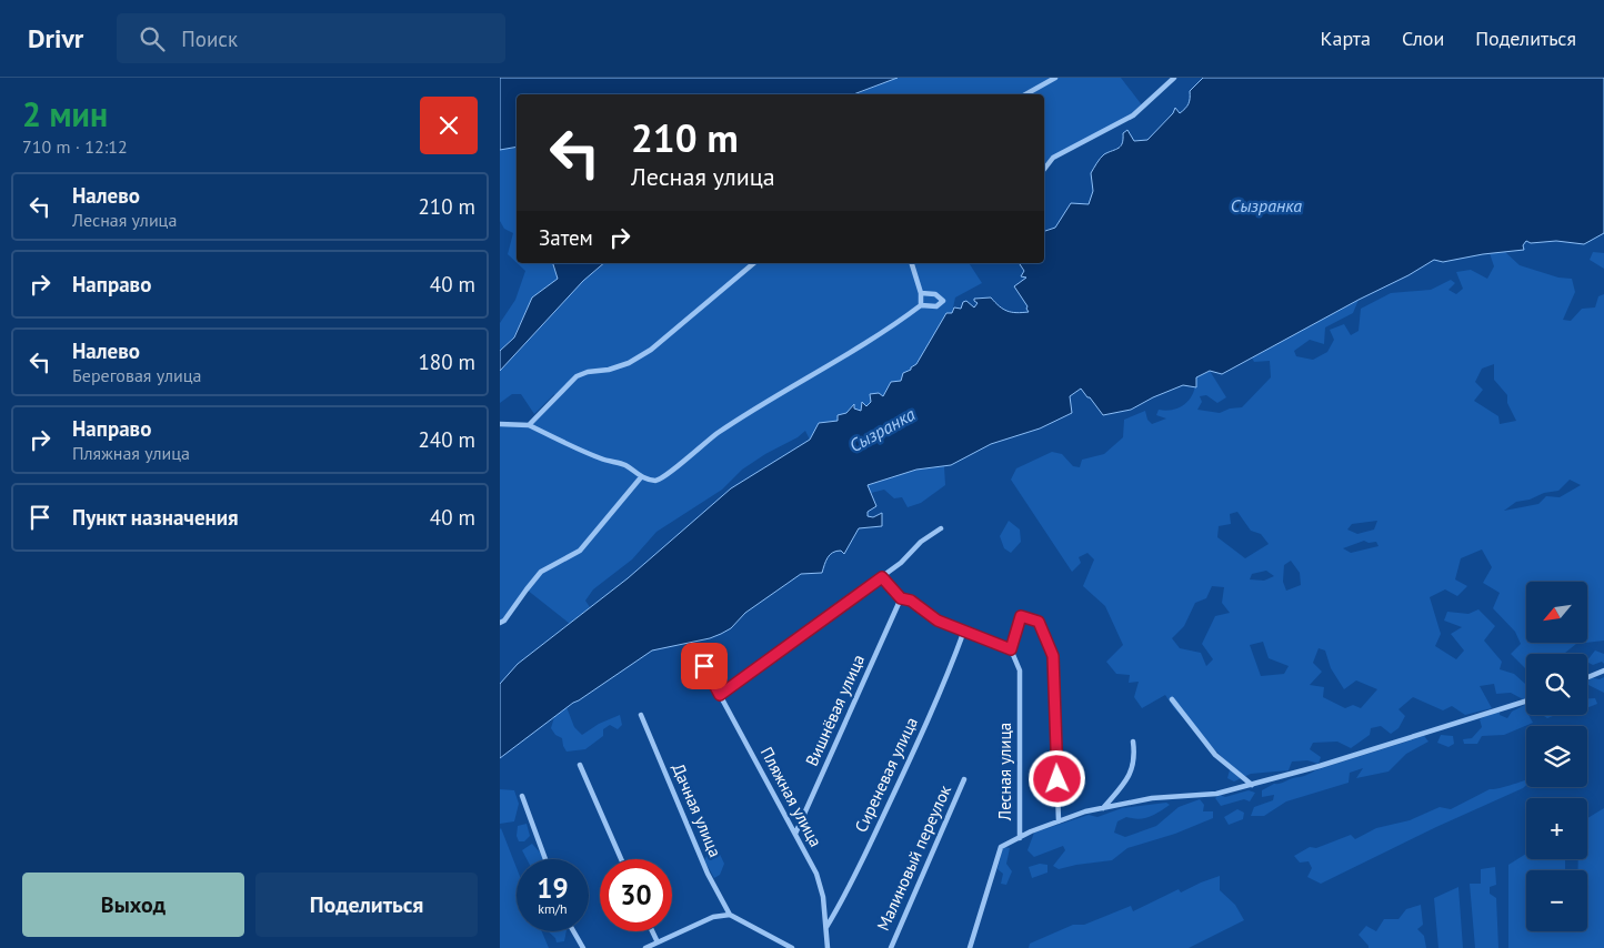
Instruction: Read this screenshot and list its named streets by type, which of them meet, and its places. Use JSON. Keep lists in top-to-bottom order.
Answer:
{
  "streets": {
    "street": [
      "Вишнёвая улица",
      "Лесная улица",
      "Сиреневая улица",
      "Пляжная улица",
      "Дачная улица",
      "Малиновый переулок"
    ]
  },
  "crossings": [
    ["Вишнёвая улица", "Пляжная улица"],
    ["Сиреневая улица", "Пляжная улица"]
  ],
  "water": ["Сызранка"],
  "north": "bottom left",
  "page": {
    "header": "Drivr",
    "search": "Поиск",
    "nav": ["Карта", "Слои", "Поделиться"],
    "heading": ["2 мин", "710 m · 12:12"],
    "turn": ["210 m", "Лесная улица"],
    "list": [
      {
        "name": "Налево",
        "note": "Лесная улица",
        "value": "210 m"
      },
      {
        "name": "Направо",
        "value": "40 m"
      },
      {
        "name": "Налево",
        "note": "Береговая улица",
        "value": "180 m"
      },
      {
        "name": "Направо",
        "note": "Пляжная улица",
        "value": "240 m"
      },
      {
        "name": "Пункт назначения",
        "value": "40 m"
      }
    ],
    "then": "Затем",
    "map_buttons": ["+", "−"],
    "speed": "19 km/h",
    "limit": "30",
    "buttons": ["Выход", "Поделиться"]
  }
}
